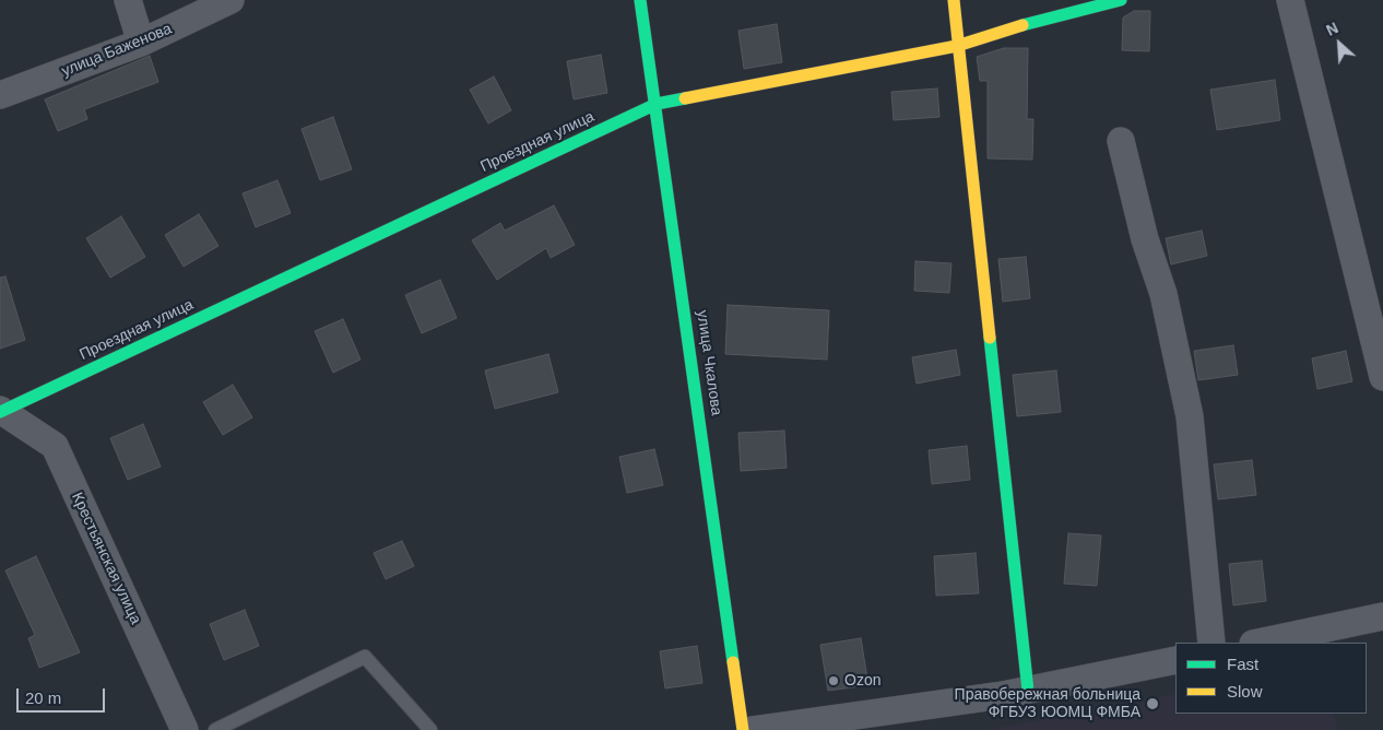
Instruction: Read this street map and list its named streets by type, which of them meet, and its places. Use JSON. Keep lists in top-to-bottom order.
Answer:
{
  "streets": {
    "street": [
      "улица Баженова",
      "Проездная улица",
      "улица Чкалова",
      "Крестьянская улица"
    ]
  },
  "crossings": [
    ["Проездная улица", "улица Чкалова"],
    ["Проездная улица", "Крестьянская улица"]
  ],
  "places": ["Ozon", "Правобережная больница ФГБУЗ ЮОМЦ ФМБА"],
  "legend": ["Fast", "Slow"],
  "scale_bar": "20 m",
  "north": "top left"
}
